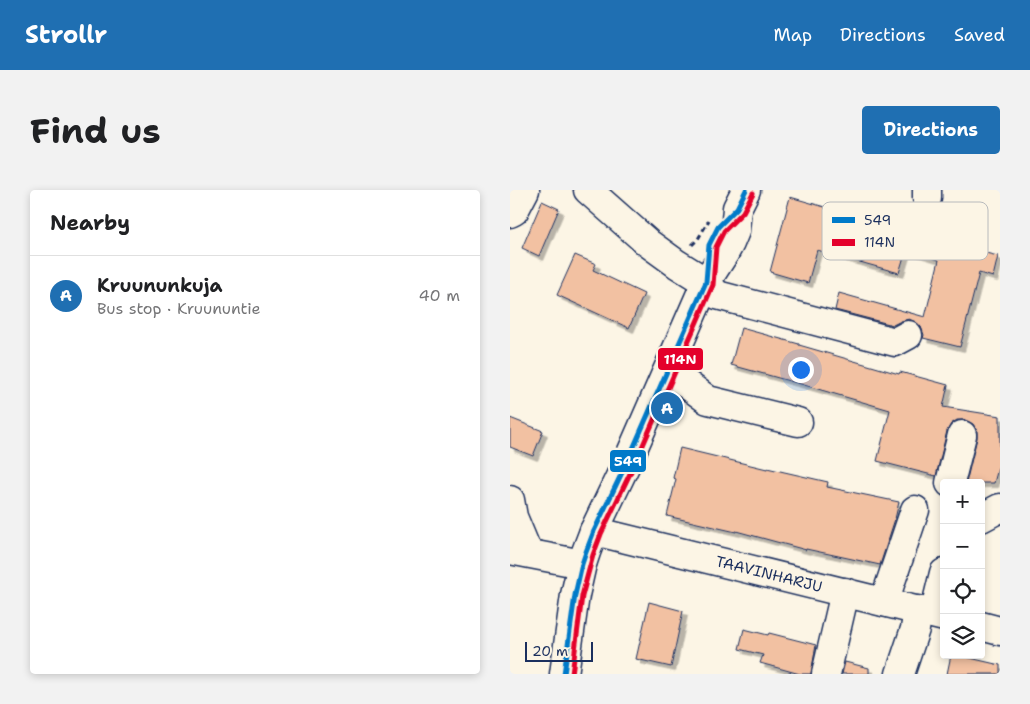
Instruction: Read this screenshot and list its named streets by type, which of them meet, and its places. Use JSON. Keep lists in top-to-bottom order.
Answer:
{
  "streets": {
    "street": ["TAAVINHARJU"]
  },
  "lines": ["transit line 549", "transit line 114N"],
  "legend": ["549", "114N"],
  "scale_bar": "20 m",
  "page": {
    "header": "Strollr",
    "nav": ["Map", "Directions", "Saved"],
    "buttons": "Directions",
    "title": "Find us",
    "heading": "Nearby",
    "list": [
      {
        "mark": "A",
        "name": "Kruununkuja",
        "note": "Bus stop · Kruununtie",
        "value": "40 m"
      }
    ],
    "pins": "A",
    "map_buttons": ["+", "−"],
    "scale": "20 m"
  }
}
